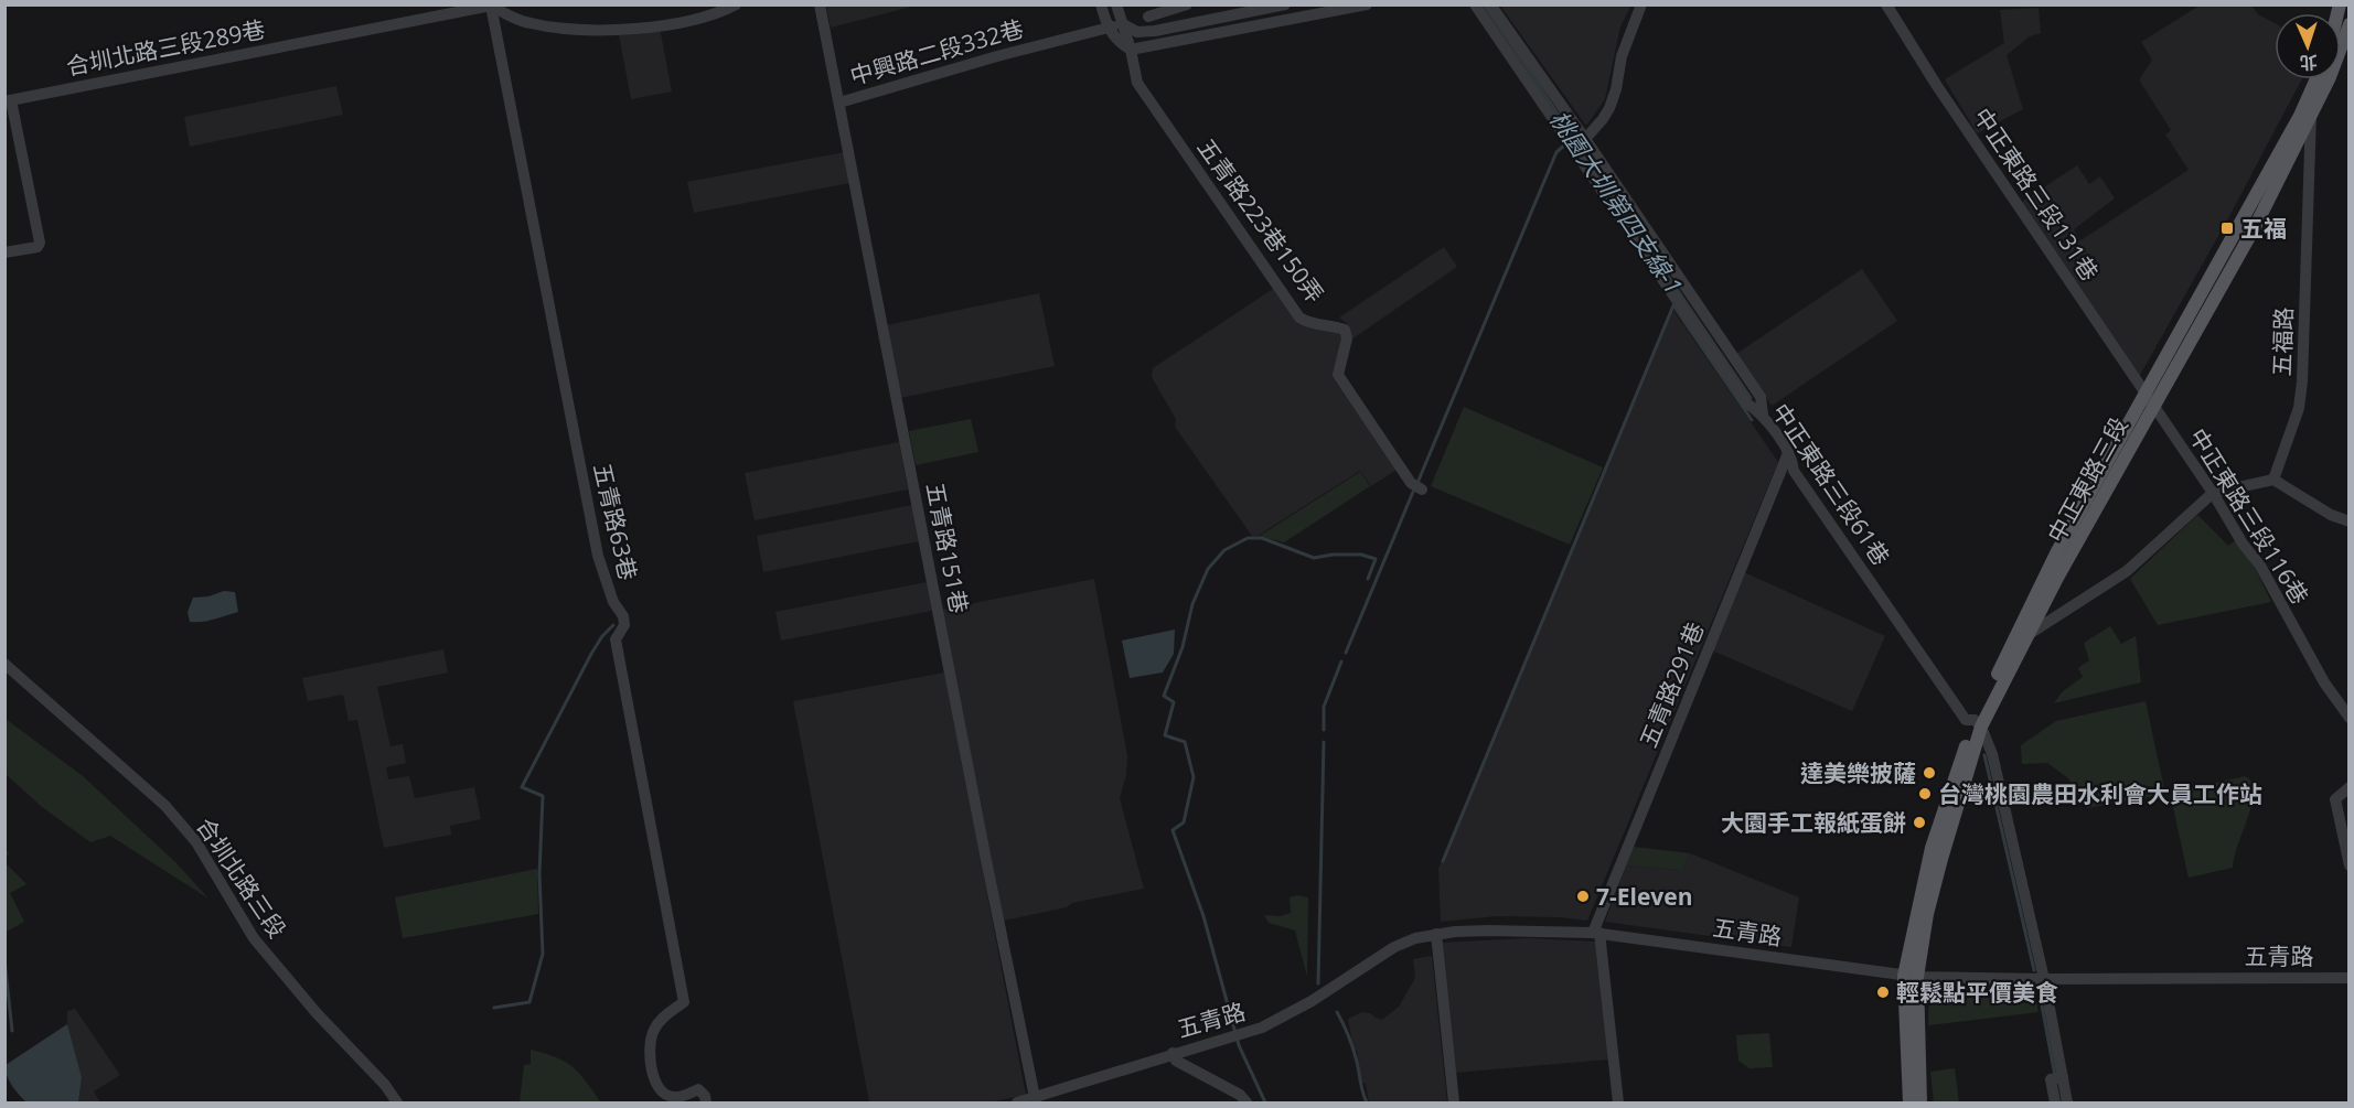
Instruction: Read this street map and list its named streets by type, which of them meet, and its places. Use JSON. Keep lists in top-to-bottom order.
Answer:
{
  "streets": {
    "main road": ["中正東路三段"],
    "street": [
      "合圳北路三段289巷",
      "中興路二段332巷",
      "中正東路三段131巷",
      "五青路223巷150弄",
      "五福路",
      "中正東路三段61巷",
      "中正東路三段116巷",
      "五青路63巷",
      "五青路151巷",
      "五青路291巷",
      "合圳北路三段",
      "五青路"
    ]
  },
  "crossings": [
    ["合圳北路三段289巷", "五青路63巷"],
    ["中興路二段332巷", "五青路151巷"],
    ["中正東路三段131巷", "中正東路三段"],
    ["中正東路三段131巷", "中正東路三段116巷"],
    ["五福路", "中正東路三段"],
    ["中正東路三段", "中正東路三段61巷"],
    ["中正東路三段", "中正東路三段116巷"],
    ["中正東路三段", "五青路"],
    ["中正東路三段61巷", "五青路291巷"],
    ["五青路151巷", "五青路"],
    ["五青路291巷", "五青路"]
  ],
  "water": ["桃園大圳第四支線-1"],
  "places": {
    "transit": ["五福"],
    "other": [
      "達美樂披薩",
      "台灣桃園農田水利會大員工作站",
      "大園手工報紙蛋餅",
      "7-Eleven",
      "輕鬆點平價美食"
    ]
  },
  "north": "bottom"
}
